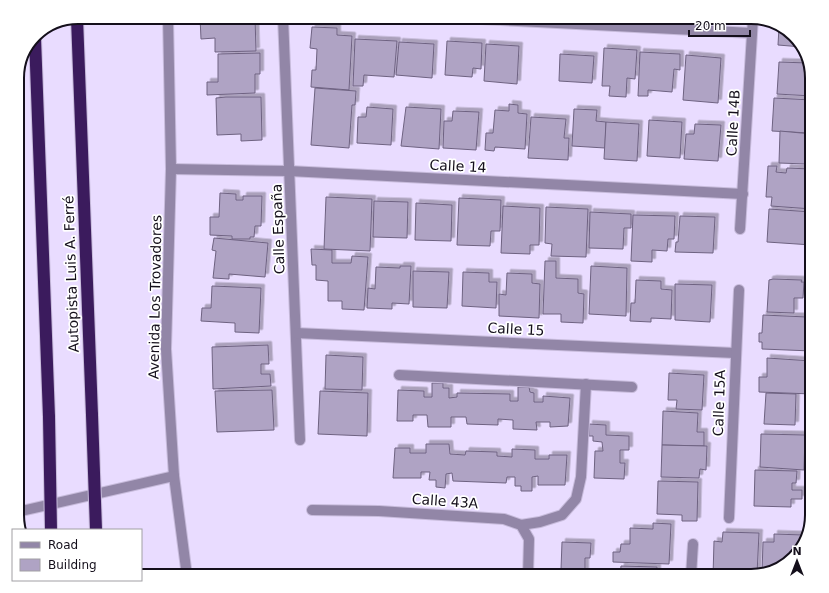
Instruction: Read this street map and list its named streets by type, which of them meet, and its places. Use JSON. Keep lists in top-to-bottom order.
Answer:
{
  "streets": {
    "highway": ["Autopista Luis A. Ferré"],
    "street": [
      "Calle 14B",
      "Calle 14",
      "Calle España",
      "Avenida Los Trovadores",
      "Calle 15",
      "Calle 15A",
      "Calle 43A"
    ]
  },
  "crossings": [
    ["Calle 14B", "Calle 14"],
    ["Calle 14", "Calle España"],
    ["Calle 14", "Avenida Los Trovadores"],
    ["Calle España", "Calle 15"],
    ["Calle 15", "Calle 15A"]
  ],
  "legend": ["Road", "Building"],
  "scale_bar": "20 m",
  "north": "top"
}
